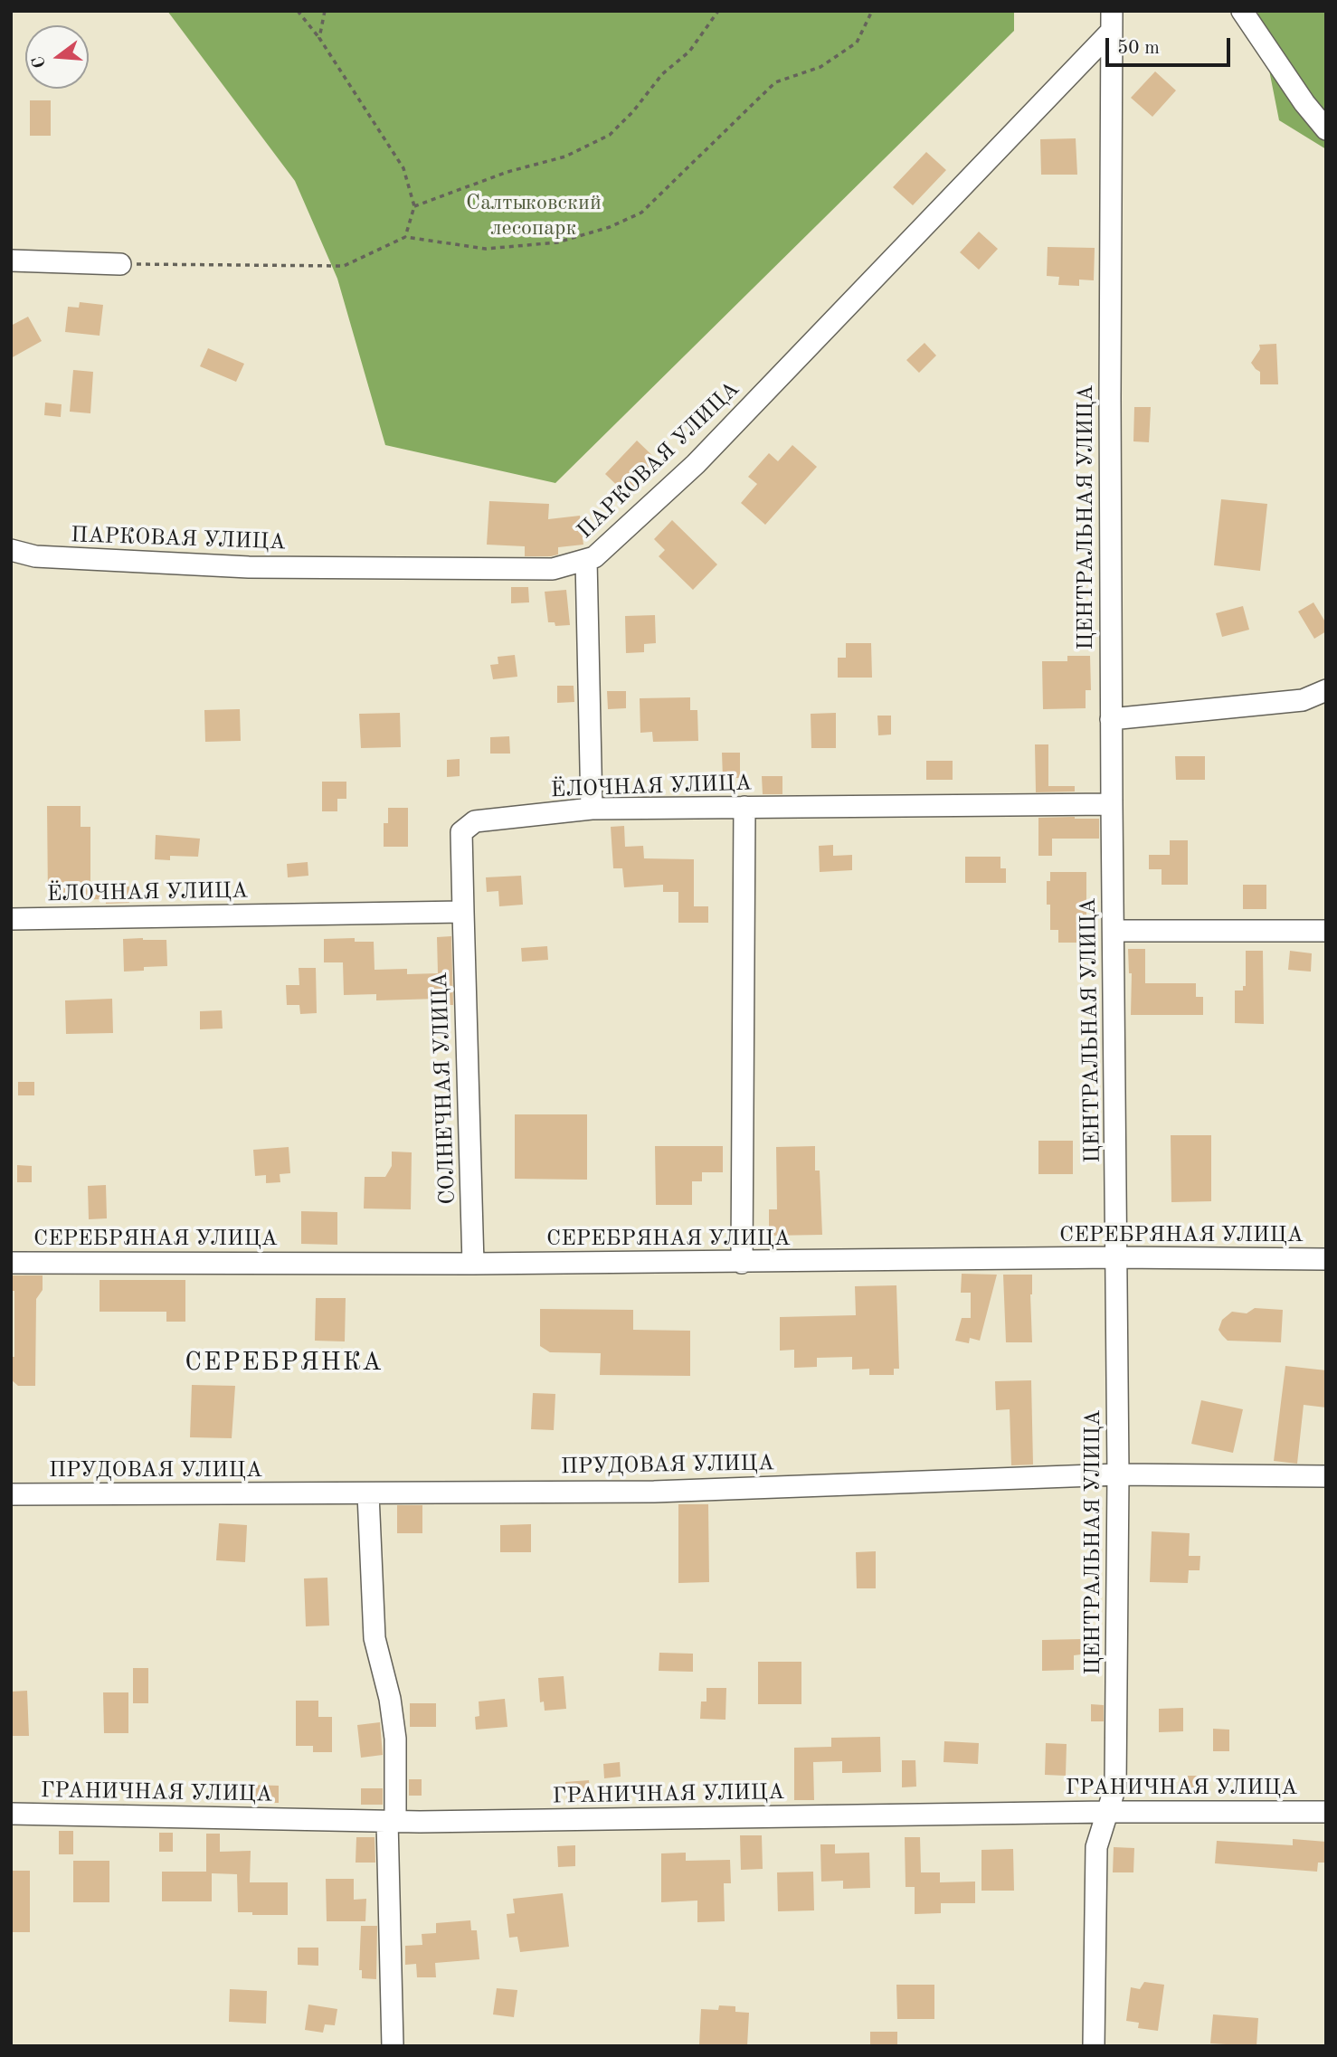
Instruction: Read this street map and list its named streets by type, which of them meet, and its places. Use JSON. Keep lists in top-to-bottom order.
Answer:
{
  "streets": {
    "street": [
      "ПАРКОВАЯ УЛИЦА",
      "ЦЕНТРАЛЬНАЯ УЛИЦА",
      "ЁЛОЧНАЯ УЛИЦА",
      "СОЛНЕЧНАЯ УЛИЦА",
      "СЕРЕБРЯНАЯ УЛИЦА",
      "ПРУДОВАЯ УЛИЦА",
      "ГРАНИЧНАЯ УЛИЦА"
    ]
  },
  "crossings": [
    ["ПАРКОВАЯ УЛИЦА", "ЦЕНТРАЛЬНАЯ УЛИЦА"],
    ["ЦЕНТРАЛЬНАЯ УЛИЦА", "ЁЛОЧНАЯ УЛИЦА"],
    ["ЦЕНТРАЛЬНАЯ УЛИЦА", "СЕРЕБРЯНАЯ УЛИЦА"],
    ["ЦЕНТРАЛЬНАЯ УЛИЦА", "ПРУДОВАЯ УЛИЦА"],
    ["ЦЕНТРАЛЬНАЯ УЛИЦА", "ГРАНИЧНАЯ УЛИЦА"],
    ["ЁЛОЧНАЯ УЛИЦА", "СОЛНЕЧНАЯ УЛИЦА"],
    ["СОЛНЕЧНАЯ УЛИЦА", "СЕРЕБРЯНАЯ УЛИЦА"]
  ],
  "districts": ["СЕРЕБРЯНКА"],
  "parks": ["Салтыковский лесопарк"],
  "scale_bar": "50 m",
  "north": "left"
}
